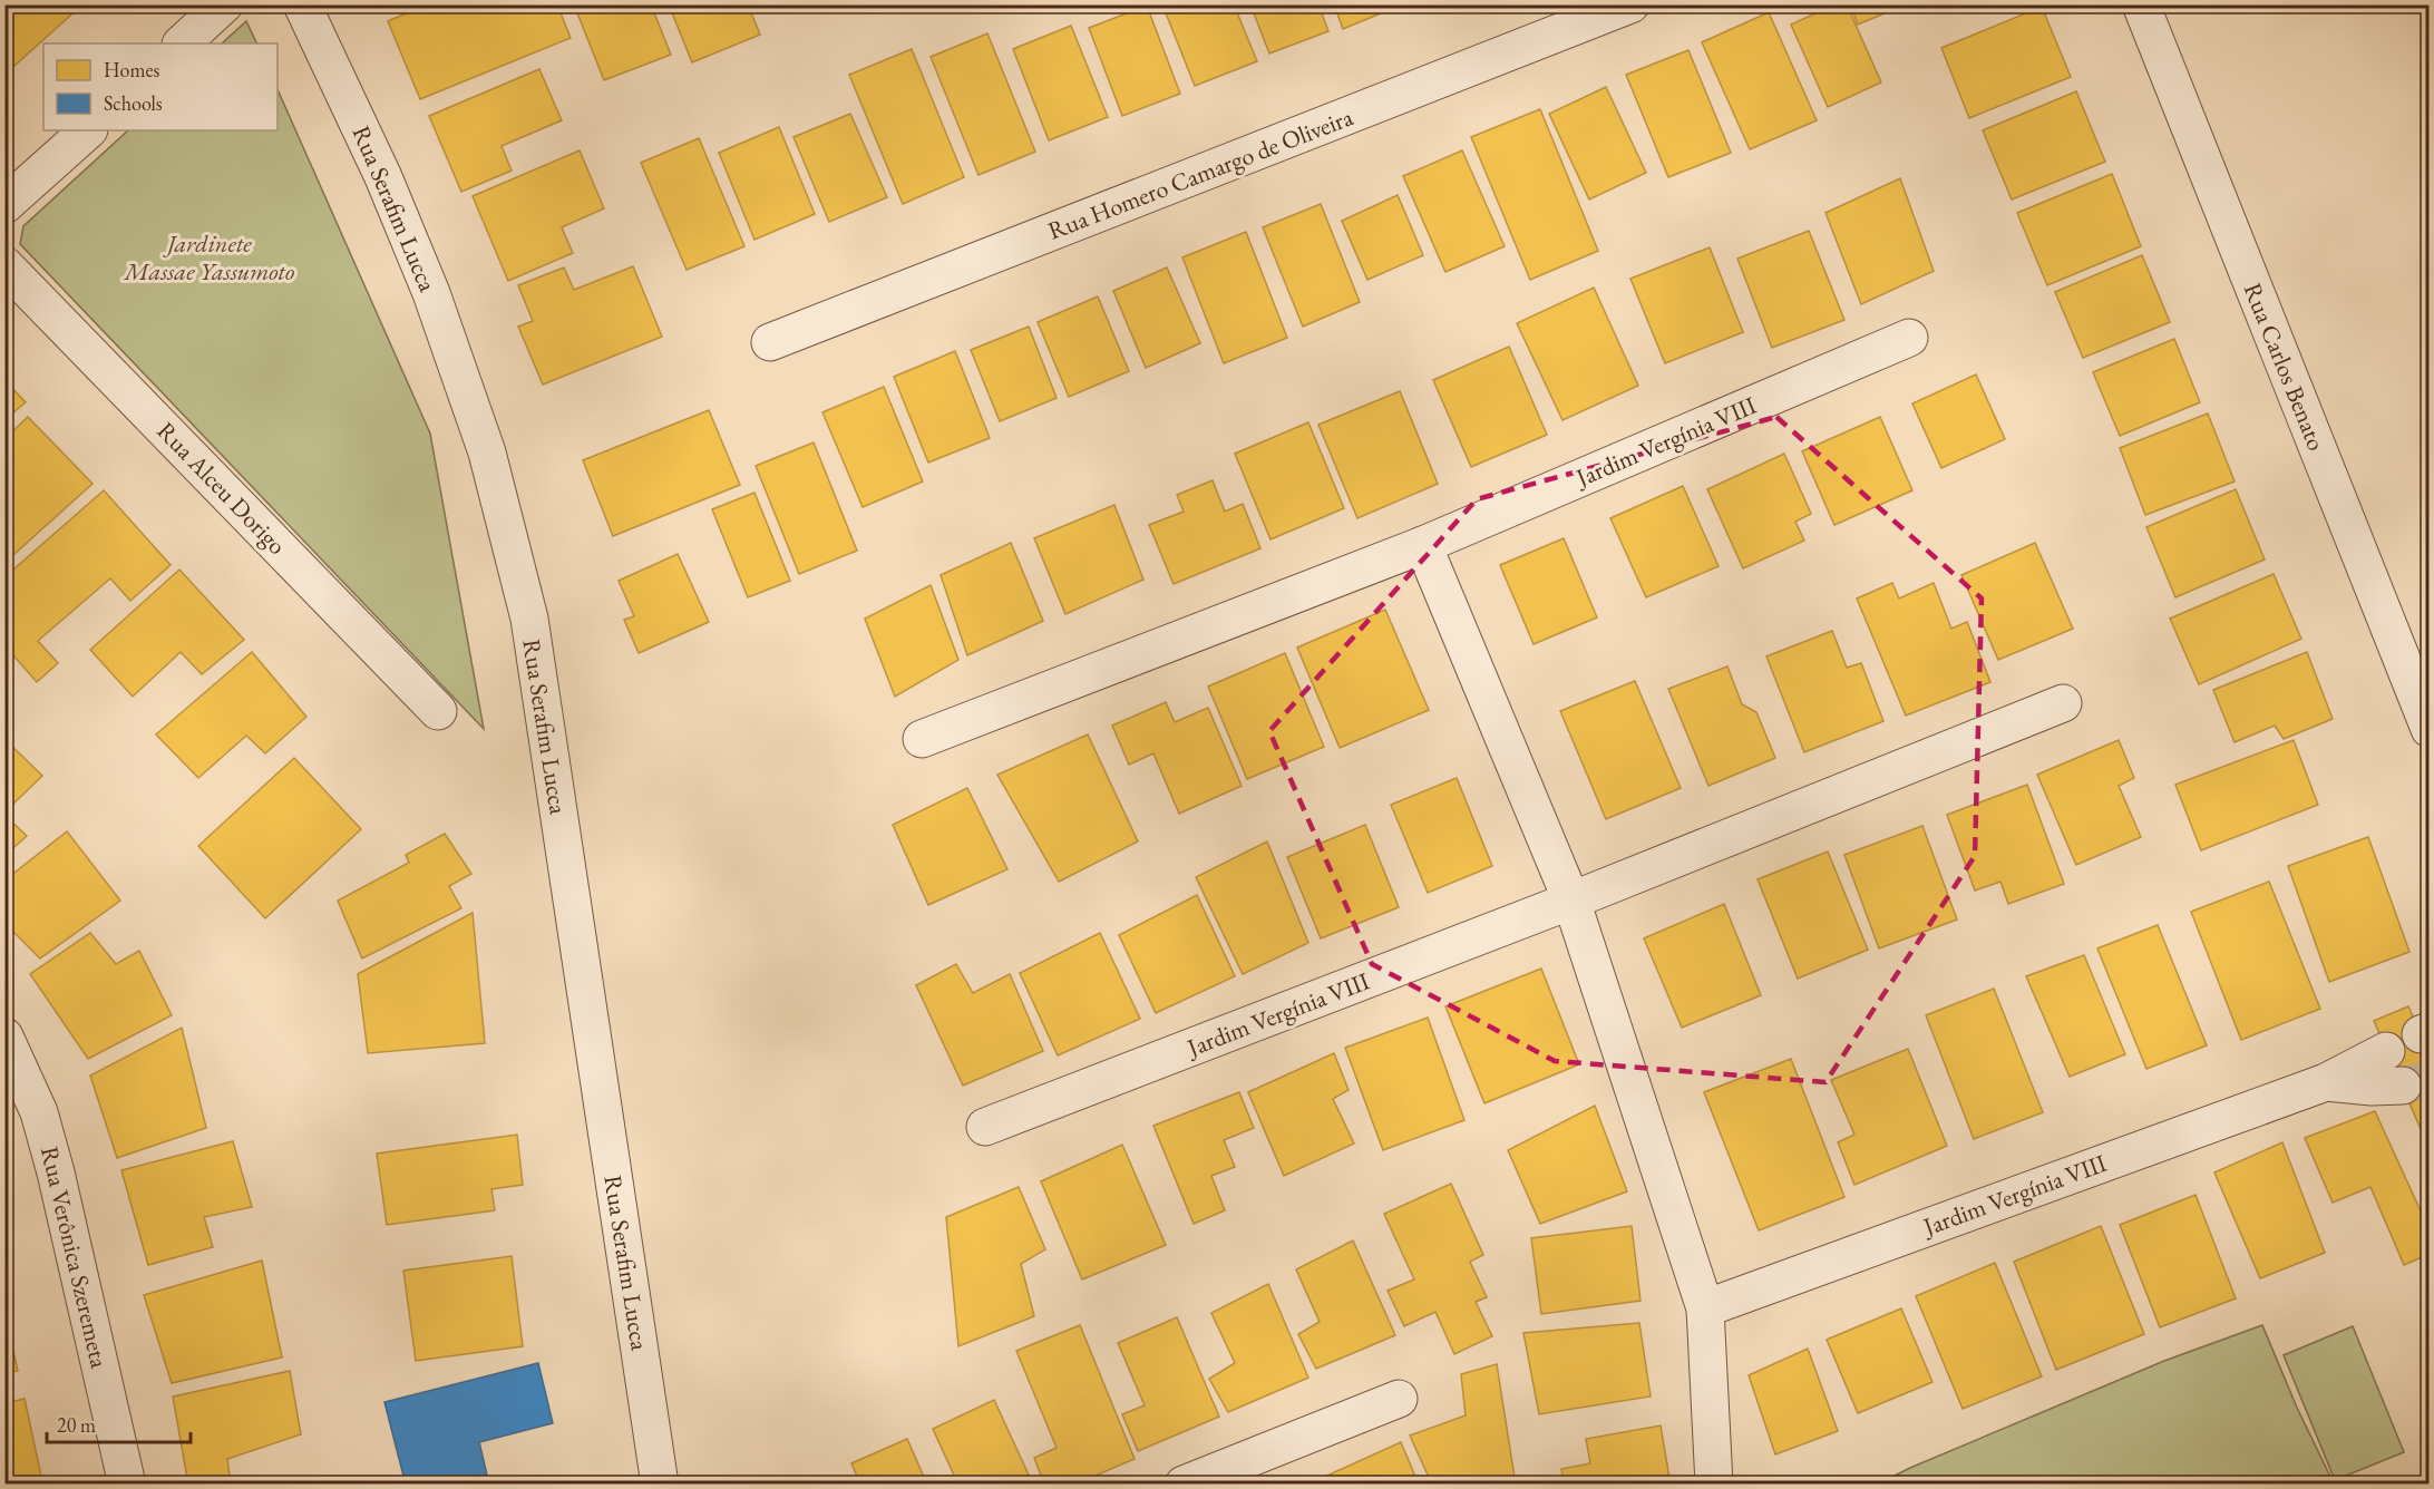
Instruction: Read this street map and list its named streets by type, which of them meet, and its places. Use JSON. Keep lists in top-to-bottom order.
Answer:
{
  "streets": {
    "street": [
      "Rua Homero Camargo de Oliveira",
      "Rua Serafim Lucca",
      "Rua Carlos Benato",
      "Jardim Vergínia VIII",
      "Rua Alceu Dorigo",
      "Rua Verônica Szeremeta"
    ]
  },
  "parks": ["Jardinete Massae Yassumoto"],
  "legend": ["Homes", "Schools"],
  "scale_bar": "20 m"
}
